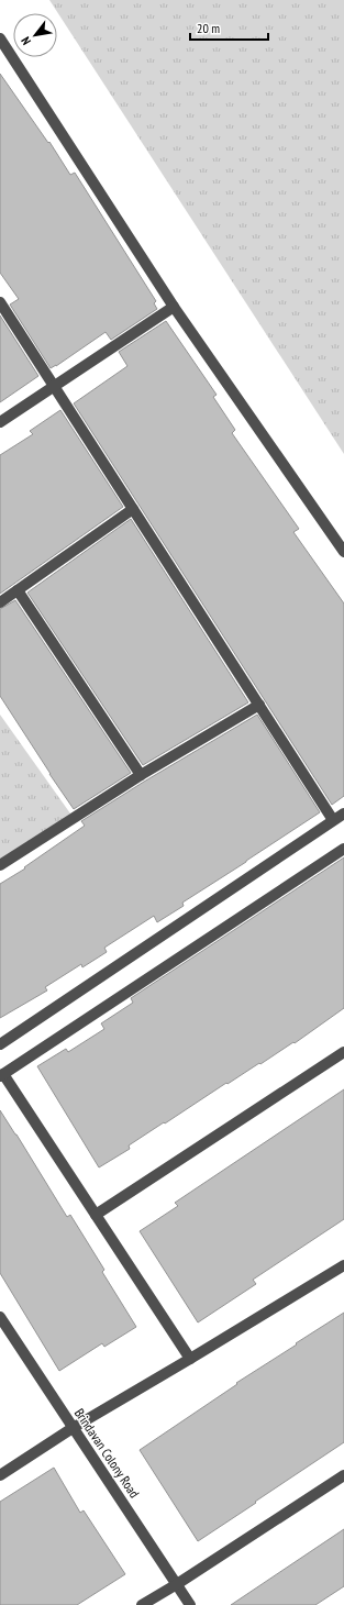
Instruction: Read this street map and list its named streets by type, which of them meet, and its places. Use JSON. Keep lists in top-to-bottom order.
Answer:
{
  "streets": {
    "street": ["Brindavan Colony Road"]
  },
  "scale_bar": "20 m",
  "north": "bottom left"
}
